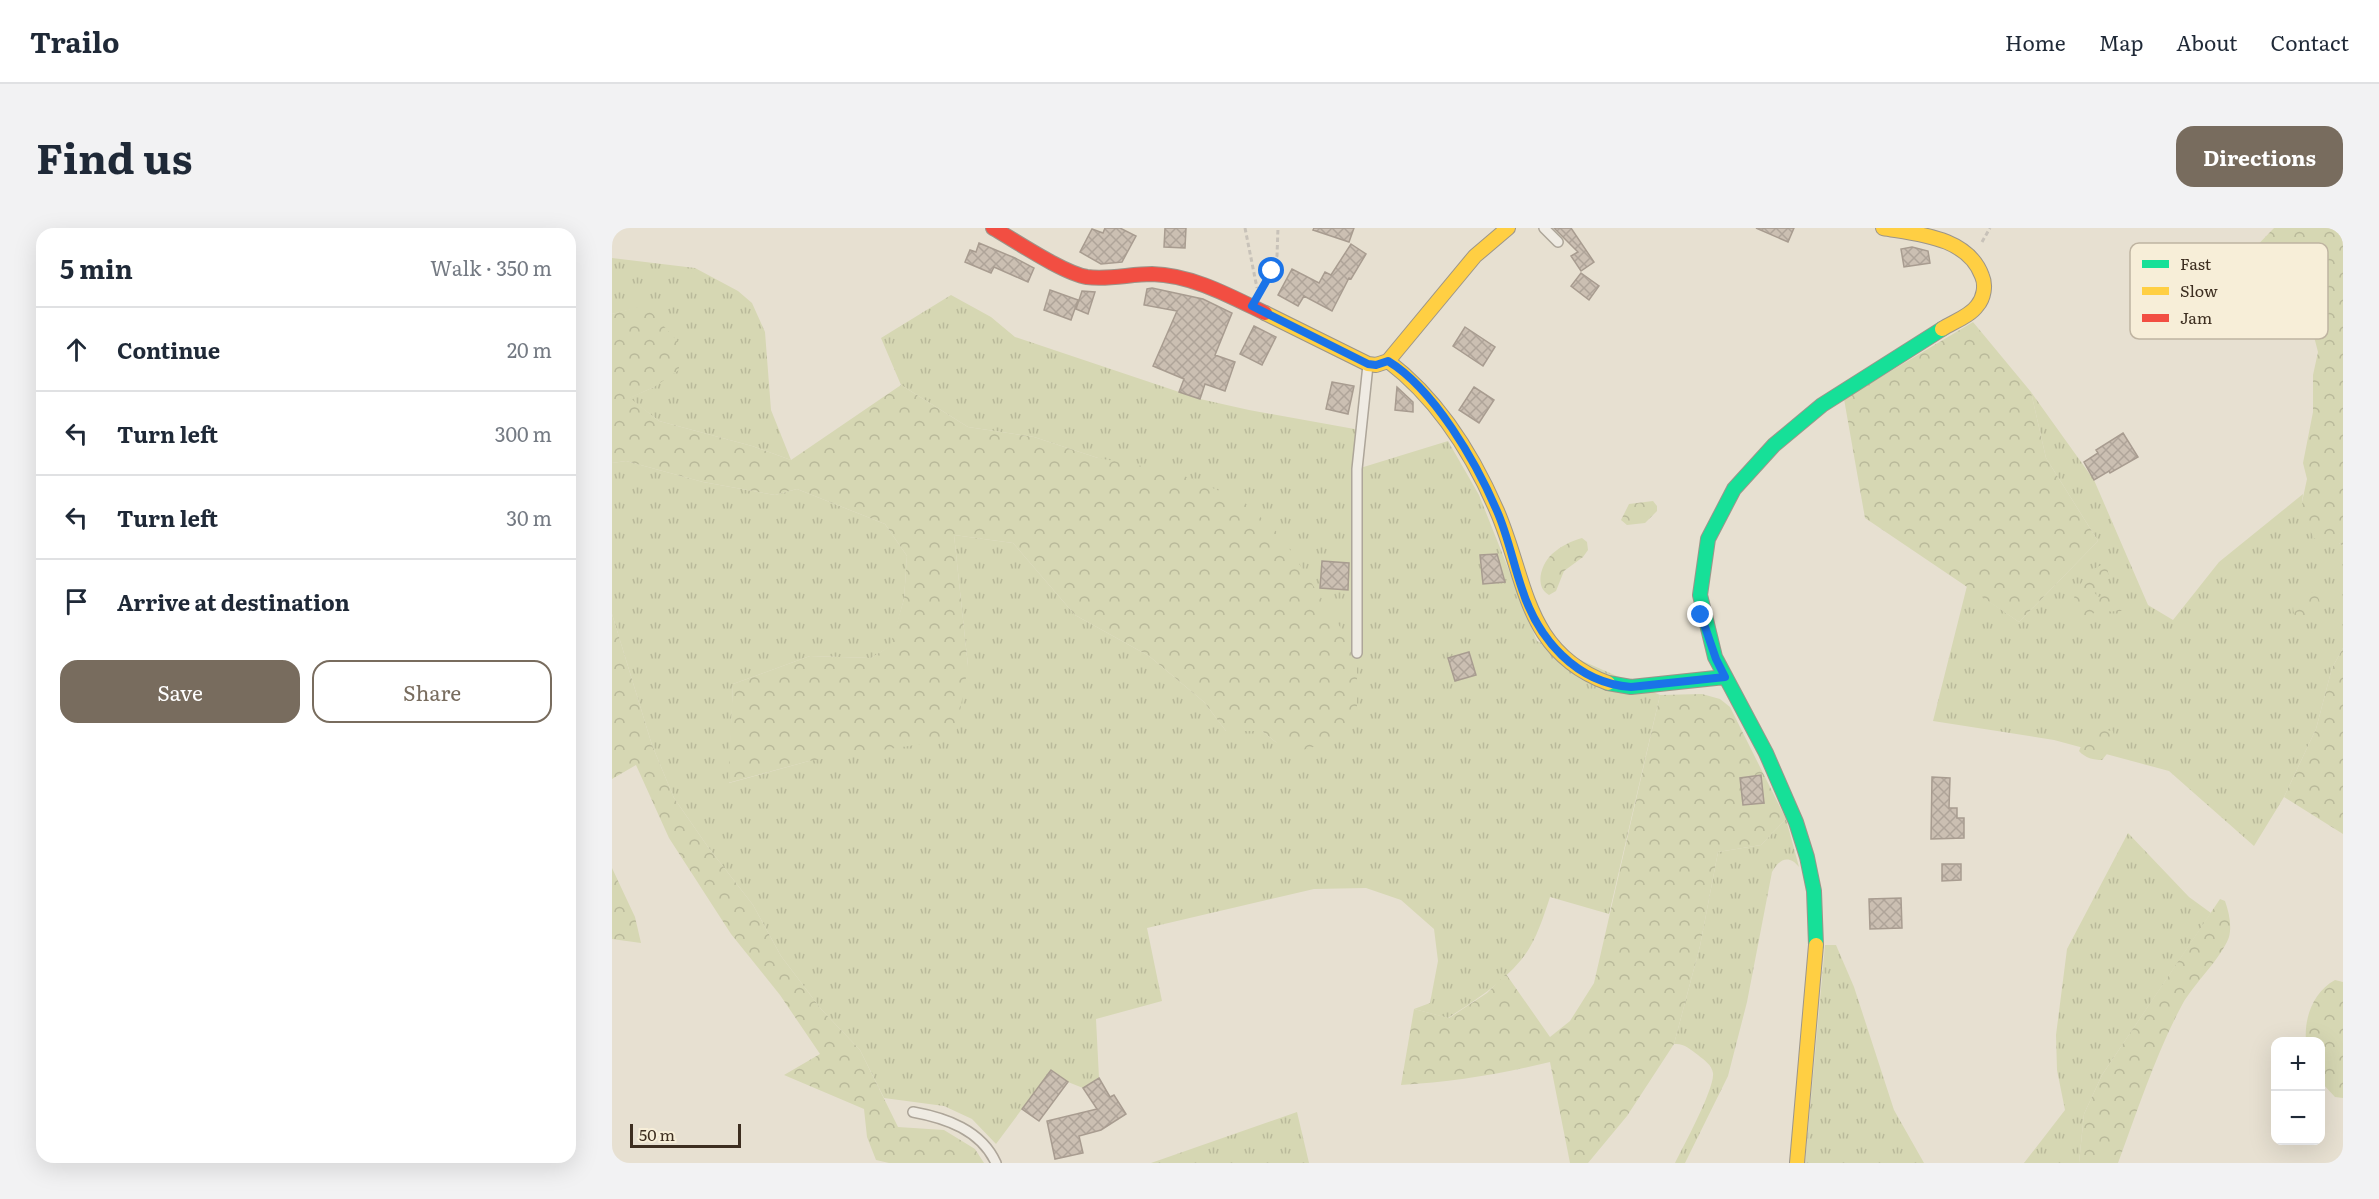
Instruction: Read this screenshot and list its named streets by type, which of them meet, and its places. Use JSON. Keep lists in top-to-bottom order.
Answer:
{
  "legend": ["Fast", "Slow", "Jam"],
  "scale_bar": "50 m",
  "page": {
    "header": "Trailo",
    "nav": [
      "Home",
      "Map",
      "About",
      "Contact"
    ],
    "title": "Find us",
    "buttons": [
      "Directions",
      ["Save", "Share"]
    ],
    "heading": ["5 min", "Walk · 350 m"],
    "list": [
      ["Continue", "20 m"],
      ["Turn left", "300 m"],
      ["Turn left", "30 m"],
      "Arrive at destination"
    ],
    "map_buttons": ["+", "−"],
    "scale": "50 m"
  }
}
